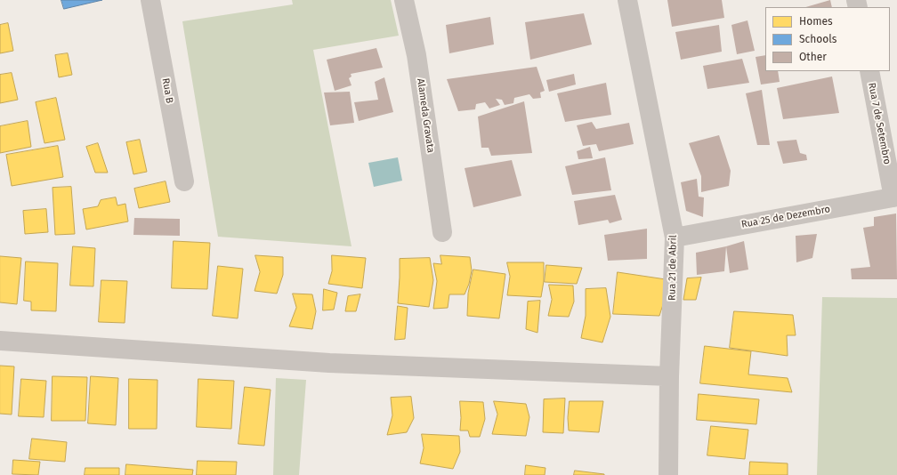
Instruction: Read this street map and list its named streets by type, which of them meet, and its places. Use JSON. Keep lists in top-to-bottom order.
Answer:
{
  "streets": {
    "street": [
      "Rua B",
      "Alameda Gravata",
      "Rua 7 de Setembro",
      "Rua 25 de Dezembro",
      "Rua 21 de Abril"
    ]
  },
  "crossings": [
    ["Rua 7 de Setembro", "Rua 25 de Dezembro"],
    ["Rua 25 de Dezembro", "Rua 21 de Abril"]
  ],
  "legend": ["Homes", "Schools", "Other"]
}
